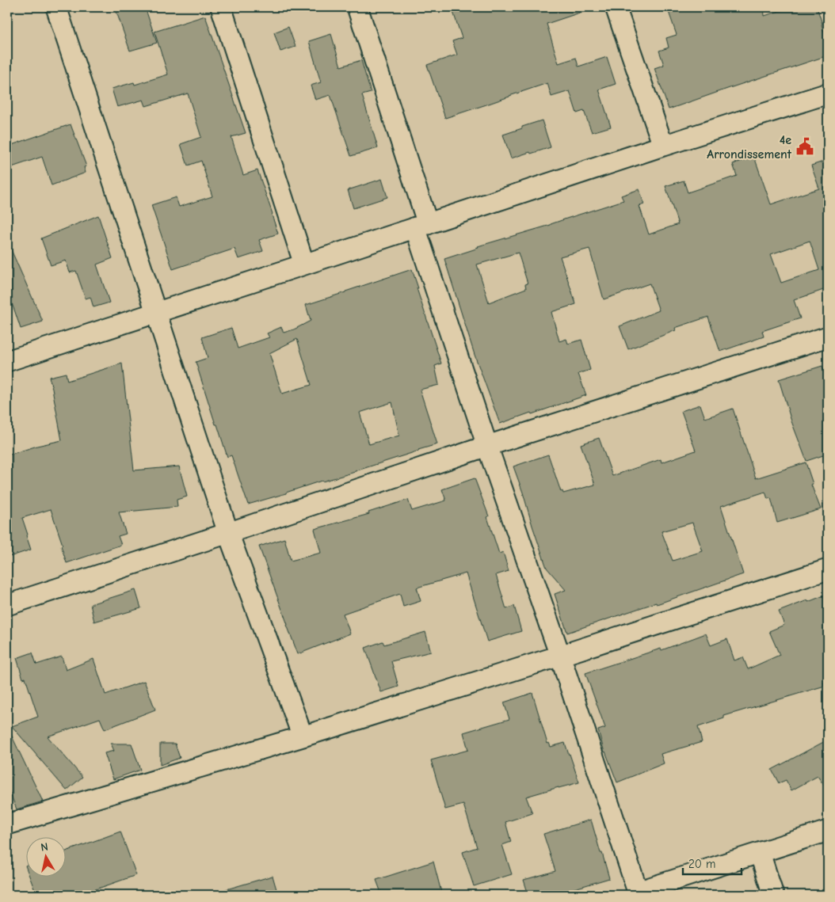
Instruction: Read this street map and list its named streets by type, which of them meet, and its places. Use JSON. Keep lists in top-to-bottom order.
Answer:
{
  "places": {
    "public building": ["4e Arrondissement"]
  },
  "scale_bar": "20 m",
  "north": "top"
}
